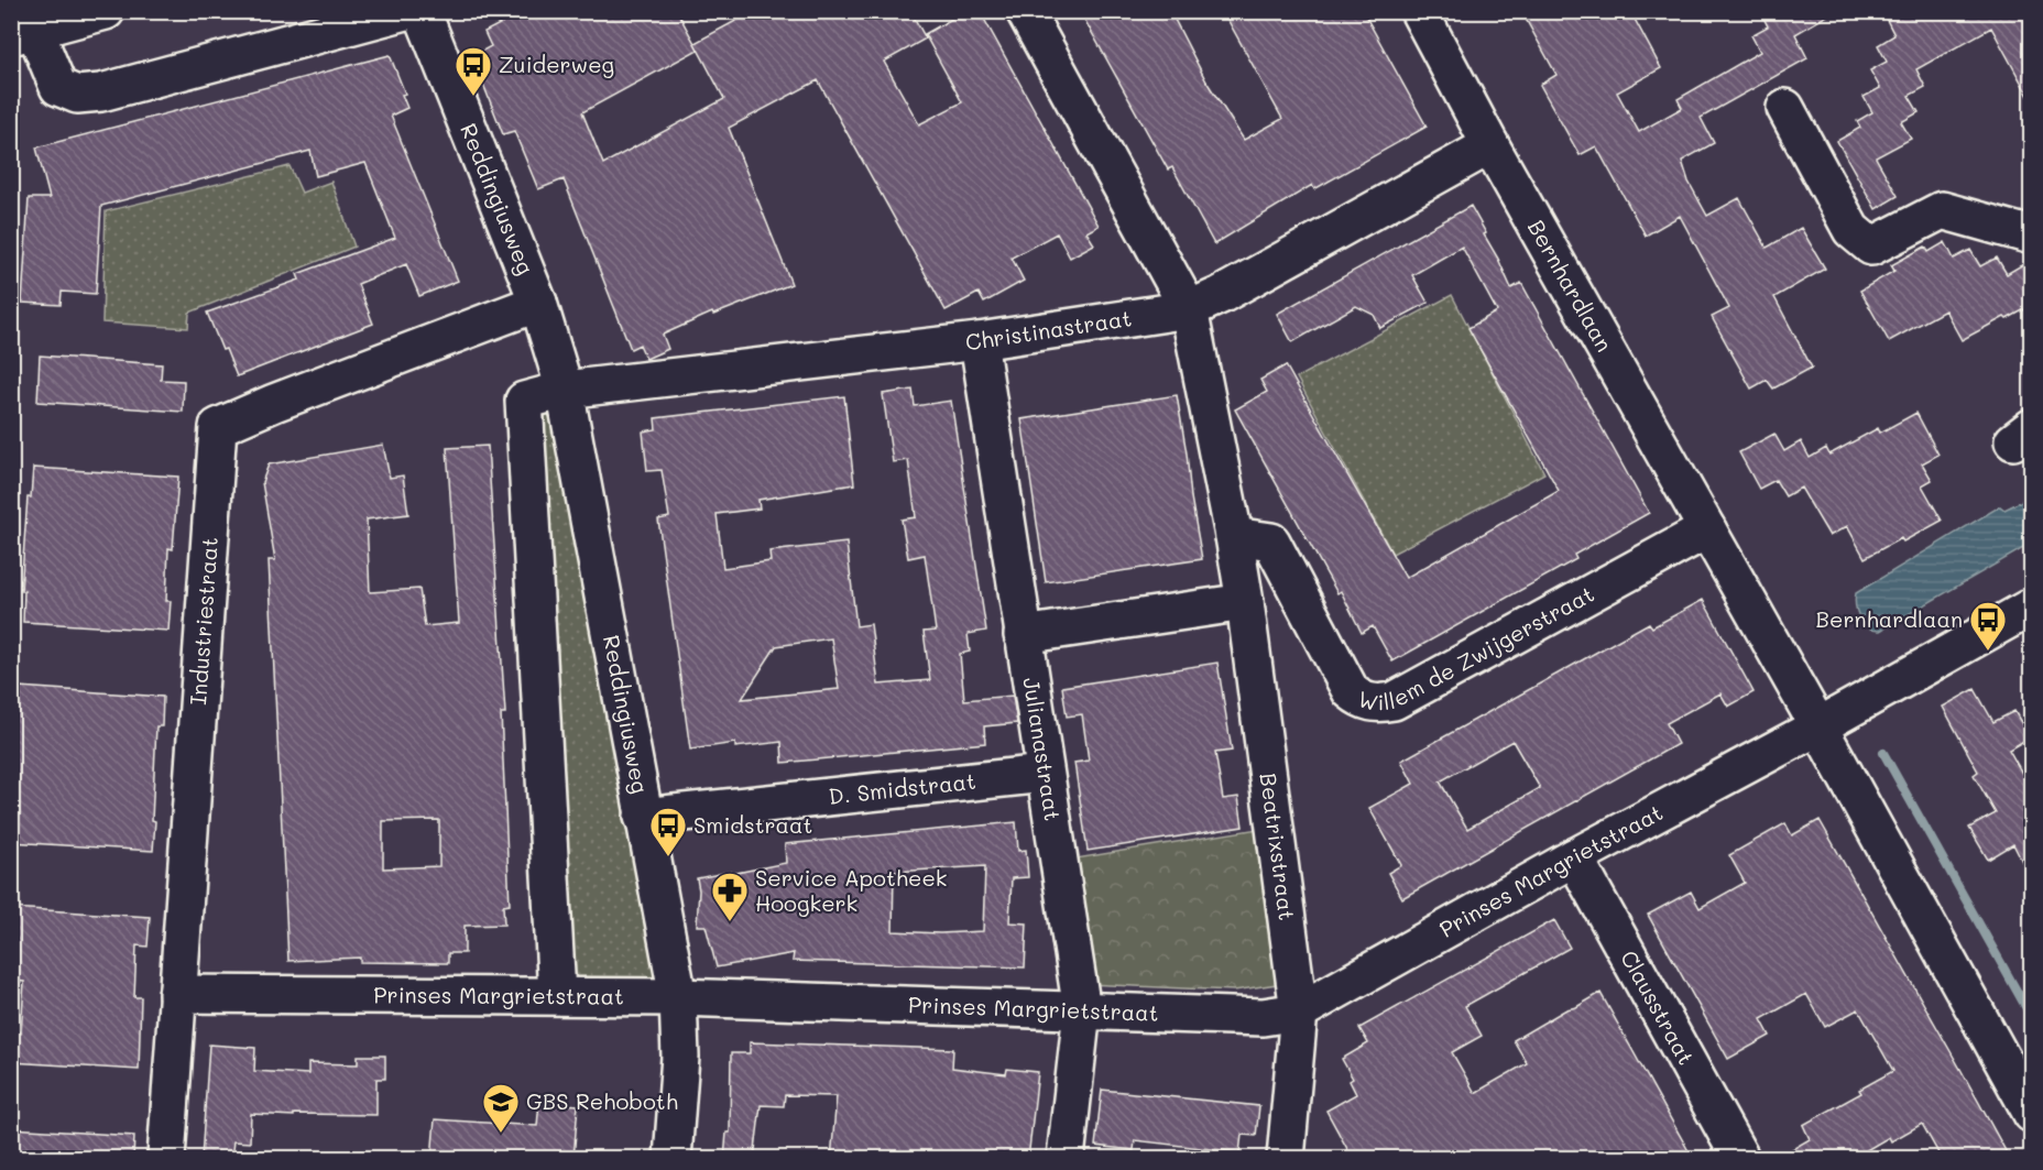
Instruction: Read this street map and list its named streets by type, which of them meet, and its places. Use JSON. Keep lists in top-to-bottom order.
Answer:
{
  "streets": {
    "street": [
      "Reddingiusweg",
      "Bernhardlaan",
      "Christinastraat",
      "Industriestraat",
      "Willem de Zwijgerstraat",
      "Julianastraat",
      "D. Smidstraat",
      "Beatrixstraat",
      "Prinses Margrietstraat",
      "Clausstraat"
    ]
  },
  "crossings": [
    ["Reddingiusweg", "Christinastraat"],
    ["Reddingiusweg", "Industriestraat"],
    ["Reddingiusweg", "D. Smidstraat"],
    ["Reddingiusweg", "Prinses Margrietstraat"],
    ["Bernhardlaan", "Christinastraat"],
    ["Bernhardlaan", "Willem de Zwijgerstraat"],
    ["Bernhardlaan", "Prinses Margrietstraat"],
    ["Christinastraat", "Julianastraat"],
    ["Industriestraat", "Prinses Margrietstraat"],
    ["Willem de Zwijgerstraat", "Beatrixstraat"],
    ["Julianastraat", "D. Smidstraat"],
    ["Julianastraat", "Prinses Margrietstraat"],
    ["Beatrixstraat", "Prinses Margrietstraat"],
    ["Prinses Margrietstraat", "Clausstraat"]
  ],
  "places": {
    "bus stop": ["Zuiderweg", "Bernhardlaan", "Smidstraat"],
    "pharmacy": ["Service Apotheek Hoogkerk"],
    "school or university": ["GBS Rehoboth"]
  }
}
